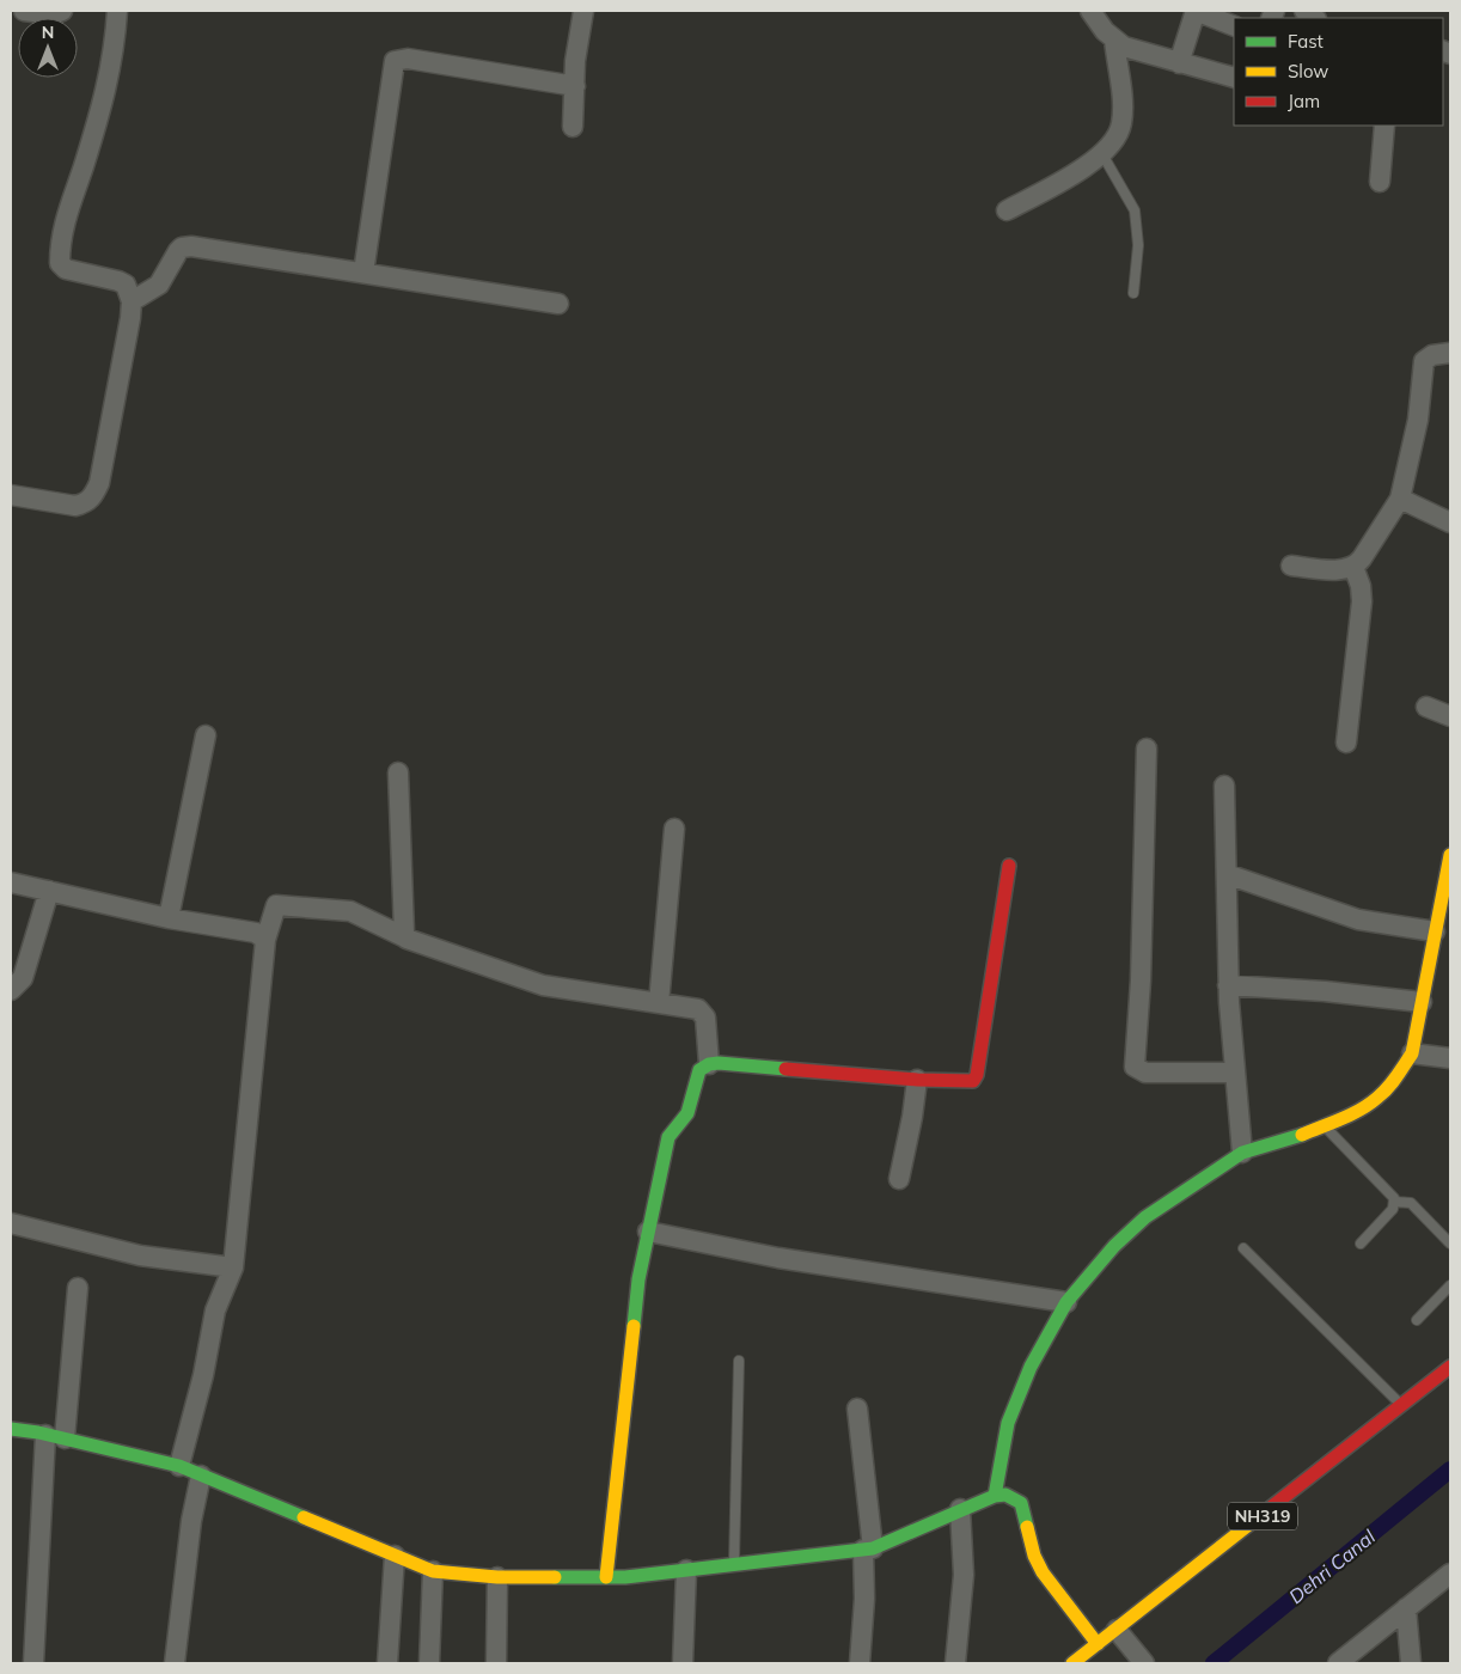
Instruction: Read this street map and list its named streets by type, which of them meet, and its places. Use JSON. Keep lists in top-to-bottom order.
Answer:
{
  "streets": {
    "main road": ["NH319"]
  },
  "water": ["Dehri Canal"],
  "legend": ["Fast", "Slow", "Jam"],
  "north": "top"
}
